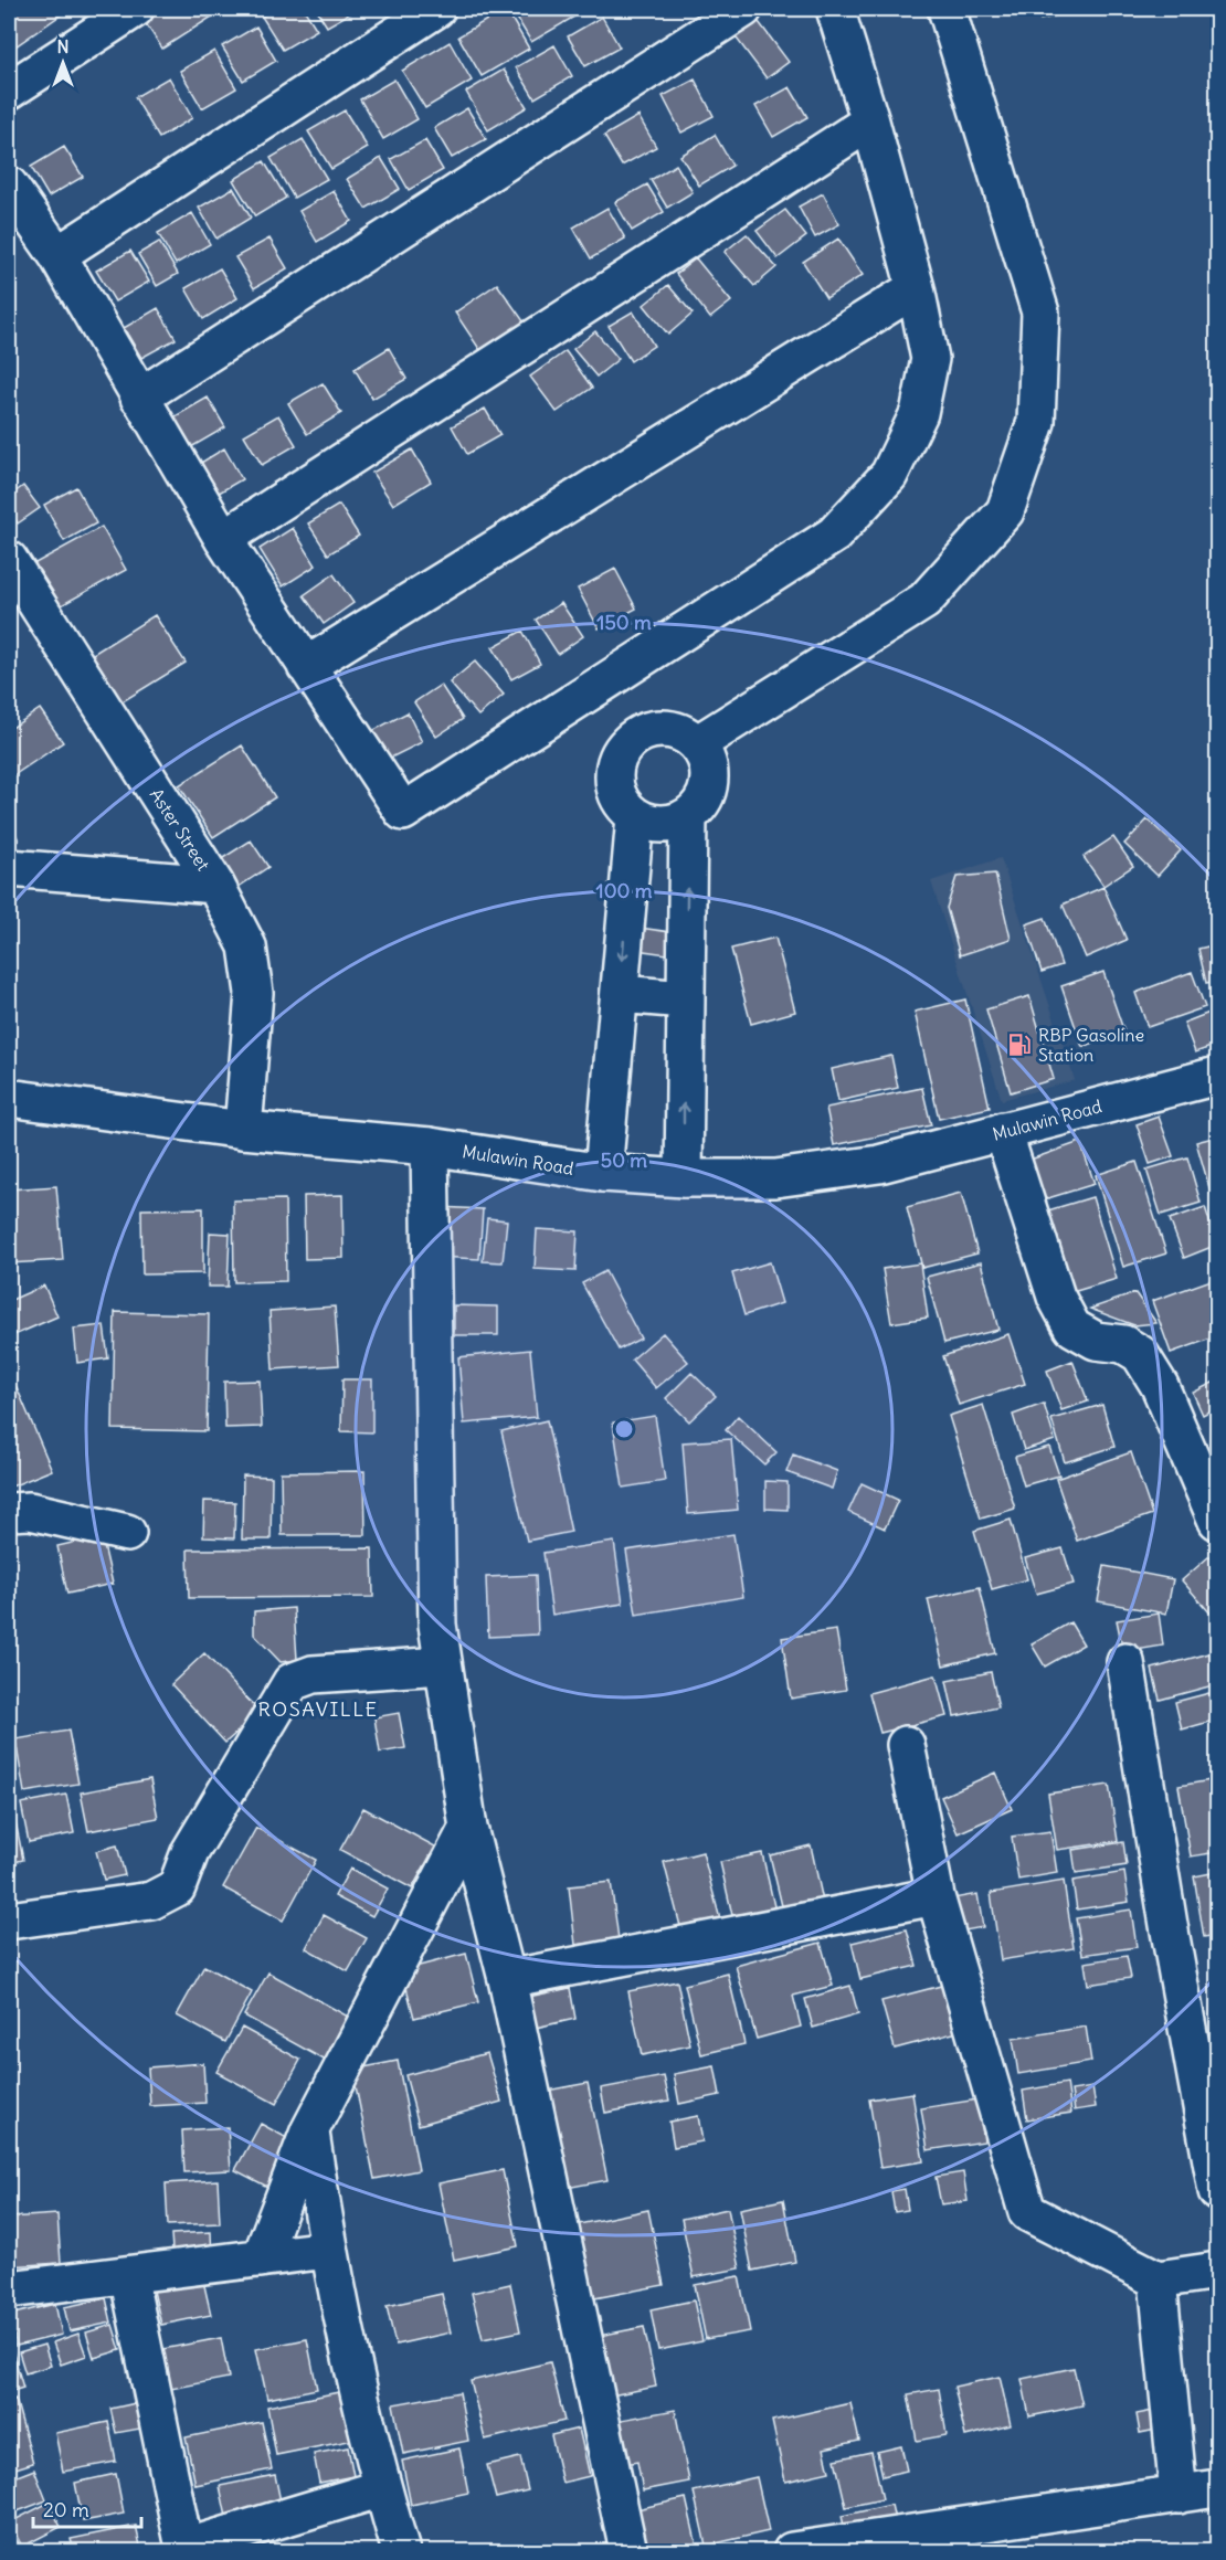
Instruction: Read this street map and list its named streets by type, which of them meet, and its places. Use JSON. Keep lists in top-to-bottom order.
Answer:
{
  "streets": {
    "street": ["Aster Street", "Mulawin Road"]
  },
  "crossings": [
    ["Aster Street", "Mulawin Road"]
  ],
  "districts": ["ROSAVILLE"],
  "places": {
    "fuel station": ["RBP Gasoline Station"]
  },
  "scale_bar": "20 m",
  "north": "top",
  "rings": ["150 m", "100 m", "50 m"]
}
